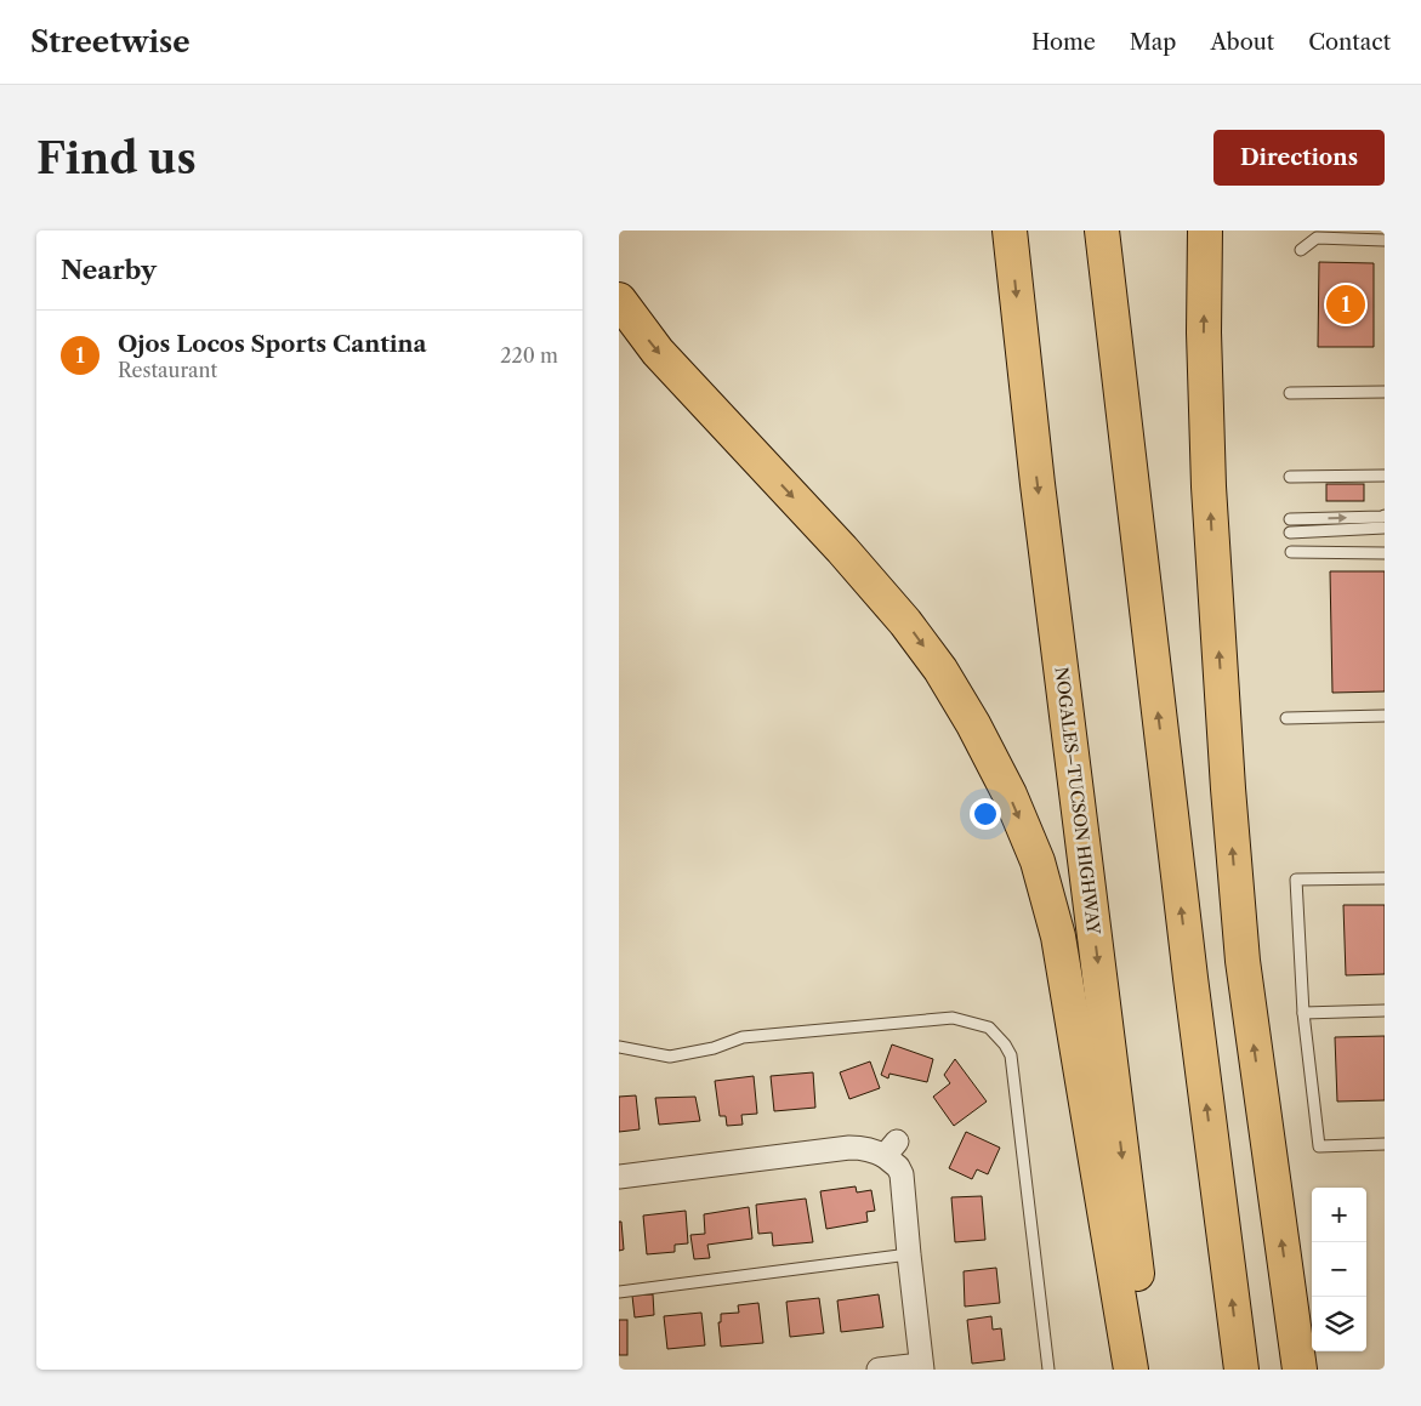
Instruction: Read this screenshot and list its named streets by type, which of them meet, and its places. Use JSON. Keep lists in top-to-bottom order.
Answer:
{
  "streets": {
    "main road": ["NOGALES–TUCSON HIGHWAY"]
  },
  "page": {
    "header": "Streetwise",
    "nav": [
      "Home",
      "Map",
      "About",
      "Contact"
    ],
    "buttons": "Directions",
    "title": "Find us",
    "heading": "Nearby",
    "pins": "1",
    "list": [
      {
        "mark": "1",
        "name": "Ojos Locos Sports Cantina",
        "note": "Restaurant",
        "value": "220 m"
      }
    ],
    "map_buttons": ["+", "−"]
  }
}
